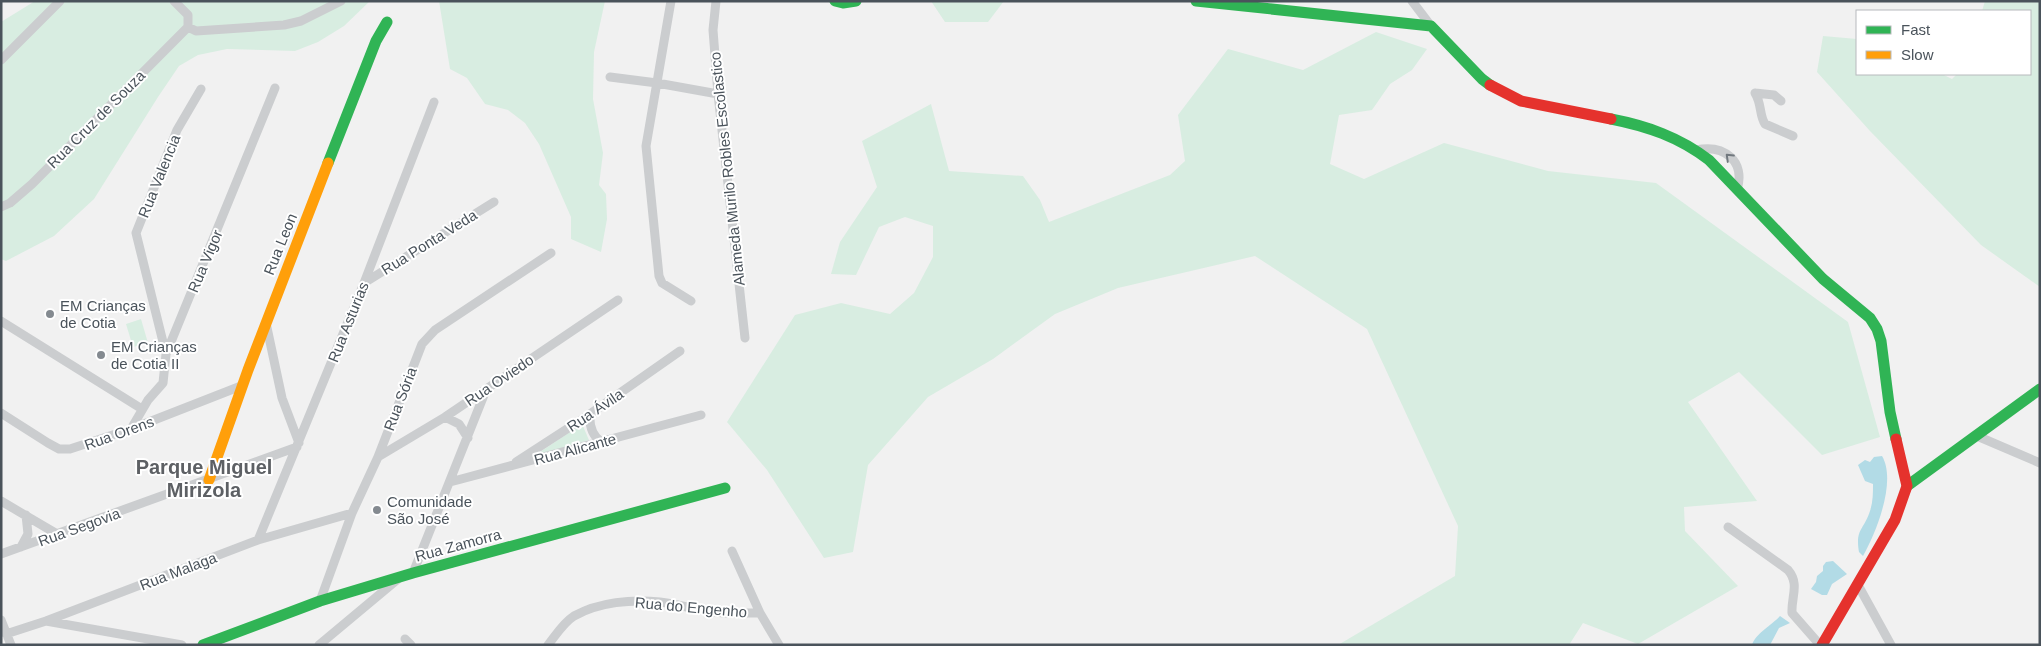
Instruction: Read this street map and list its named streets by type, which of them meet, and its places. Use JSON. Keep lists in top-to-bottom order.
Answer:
{
  "streets": {
    "street": [
      "Rua Cruz de Souza",
      "Alameda Murilo Robles Escolastico",
      "Rua Valencia",
      "Rua Ponta Veda",
      "Rua Leon",
      "Rua Vigor",
      "Rua Asturias",
      "Rua Oviedo",
      "Rua Sória",
      "Rua Ávila",
      "Rua Orens",
      "Rua Alicante",
      "Rua Segovia",
      "Rua Zamorra",
      "Rua Malaga",
      "Rua do Engenho"
    ]
  },
  "crossings": [
    ["Rua Valencia", "Rua Vigor"],
    ["Rua Ponta Veda", "Rua Asturias"],
    ["Rua Leon", "Rua Orens"],
    ["Rua Leon", "Rua Segovia"],
    ["Rua Vigor", "Rua Orens"],
    ["Rua Asturias", "Rua Segovia"],
    ["Rua Asturias", "Rua Malaga"],
    ["Rua Oviedo", "Rua Sória"],
    ["Rua Sória", "Rua Zamorra"],
    ["Rua Sória", "Rua Malaga"],
    ["Rua Ávila", "Rua Alicante"]
  ],
  "districts": ["Parque Miguel Mirizola"],
  "places": ["EM Crianças de Cotia", "EM Crianças de Cotia II", "Comunidade São José"],
  "legend": ["Fast", "Slow"]
}
